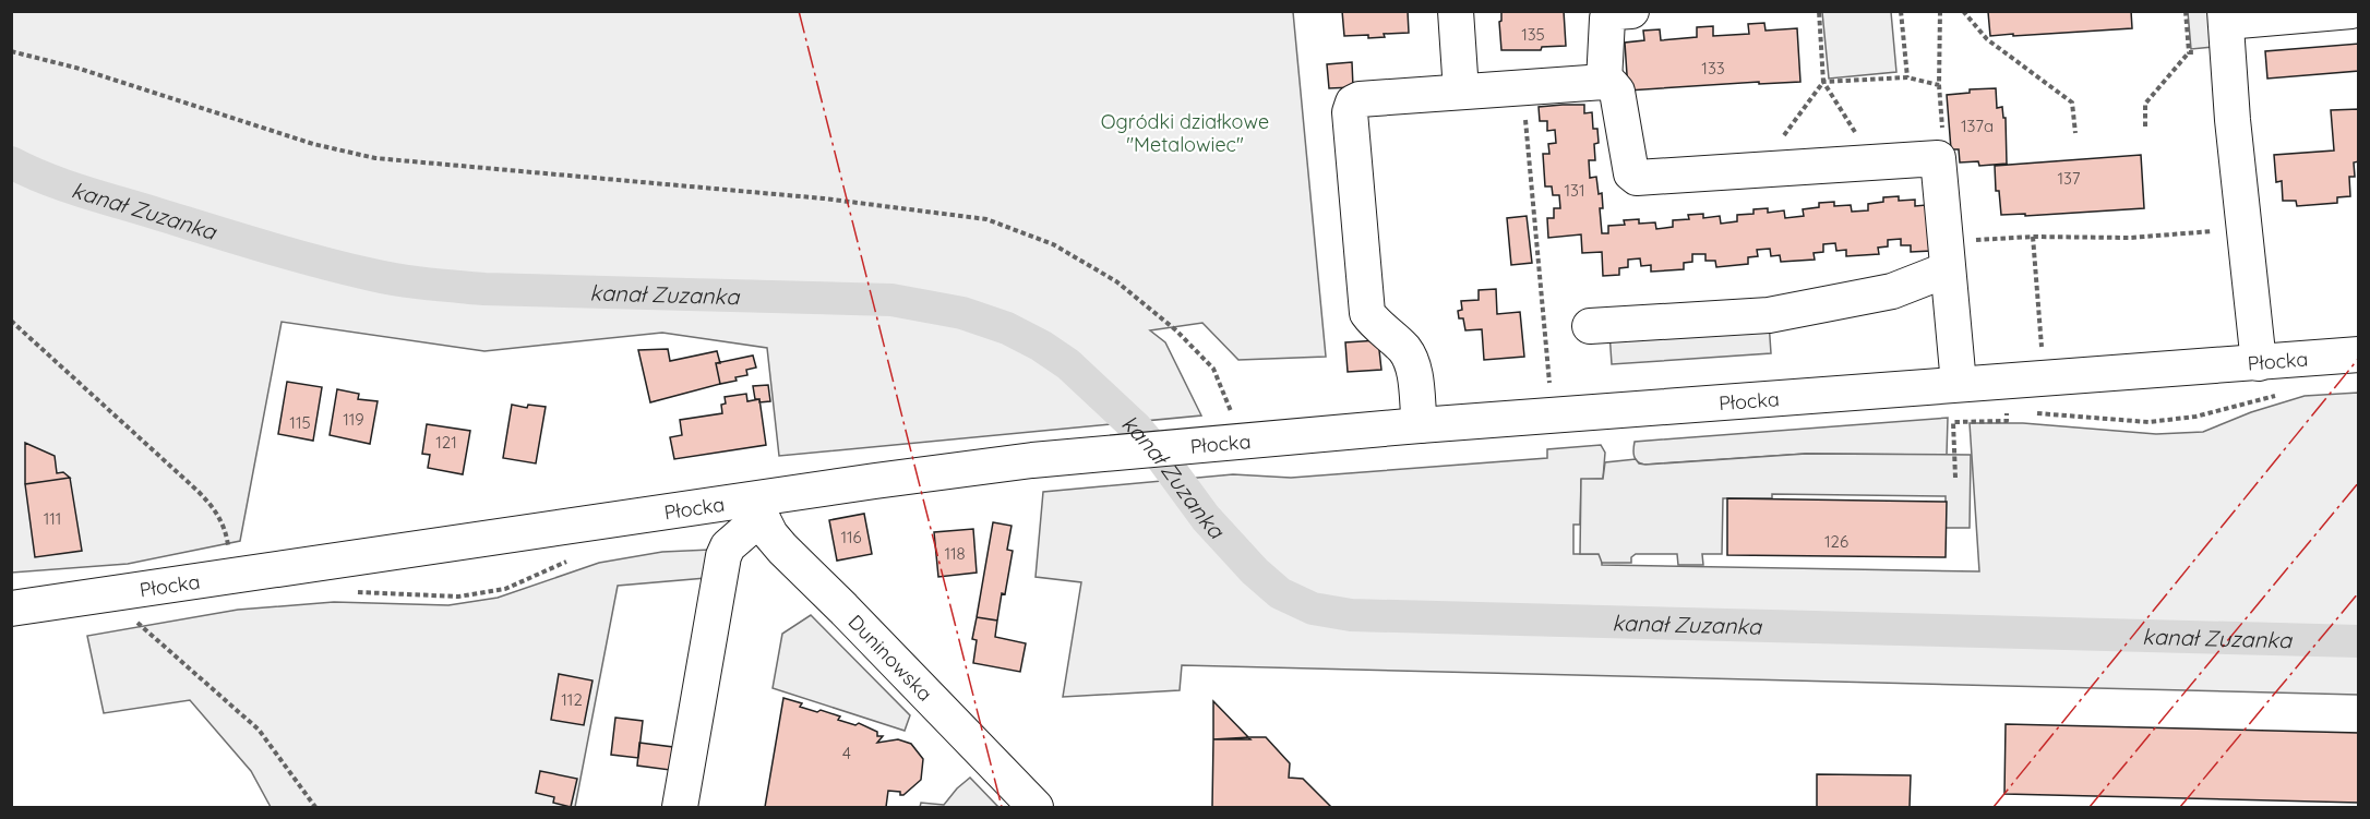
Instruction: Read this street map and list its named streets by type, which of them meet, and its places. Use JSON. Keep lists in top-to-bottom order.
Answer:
{
  "streets": {
    "street": ["Płocka", "Duninowska"]
  },
  "crossings": [
    ["Płocka", "Duninowska"]
  ],
  "water": ["kanał Zuzanka"],
  "parks": ["Ogródki działkowe \"Metalowiec\""],
  "house_numbers": [
    "135",
    "133",
    "137a",
    "137",
    "131",
    "119",
    "115",
    "121",
    "111",
    "116",
    "126",
    "118",
    "112",
    "4"
  ]
}
